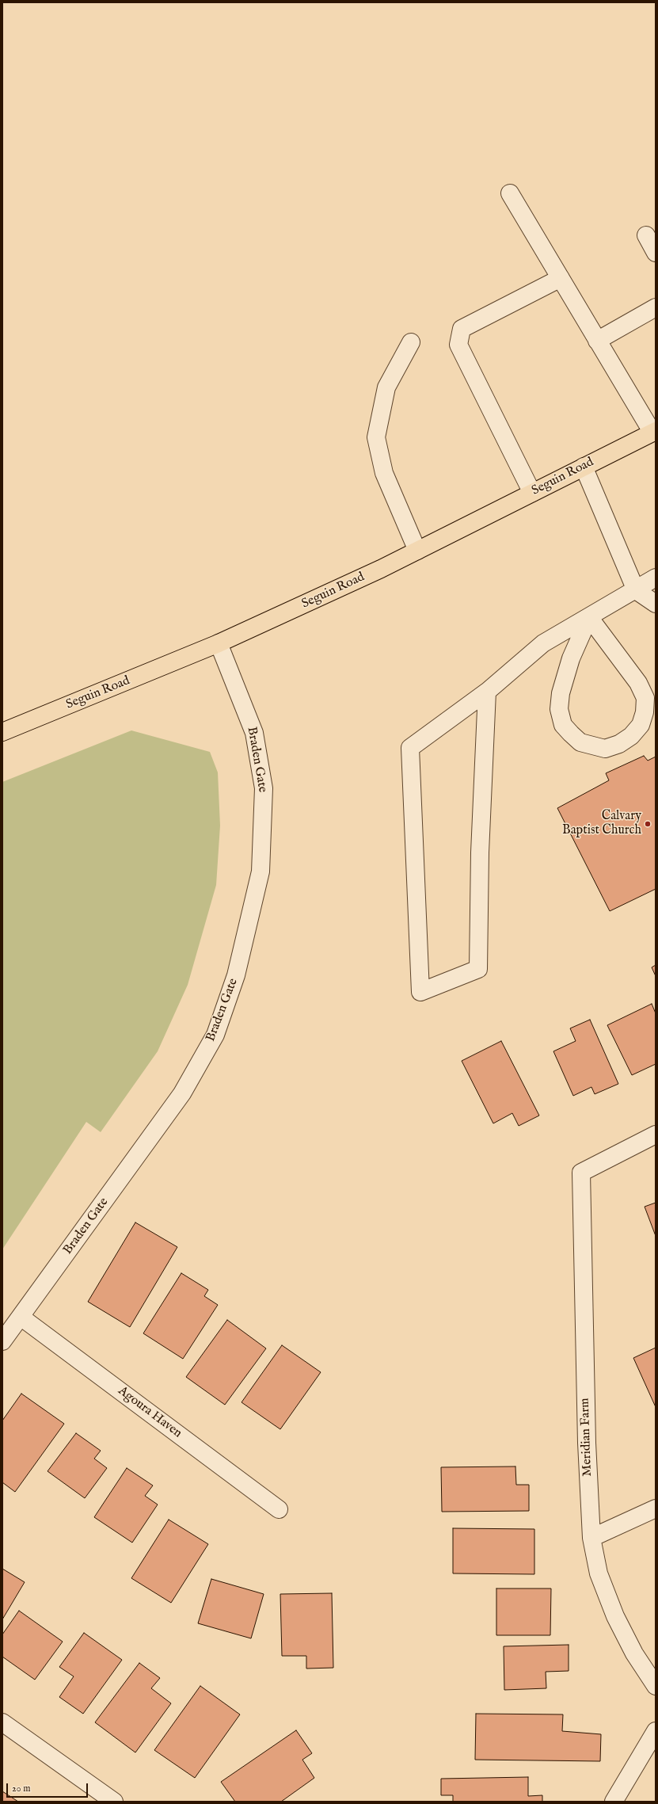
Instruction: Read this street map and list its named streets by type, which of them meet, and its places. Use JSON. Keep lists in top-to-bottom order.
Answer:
{
  "streets": {
    "main road": ["Seguin Road"],
    "street": ["Braden Gate", "Agoura Haven", "Meridian Farm"]
  },
  "crossings": [
    ["Seguin Road", "Braden Gate"],
    ["Braden Gate", "Agoura Haven"]
  ],
  "places": ["Calvary Baptist Church"],
  "scale_bar": "20 m"
}
